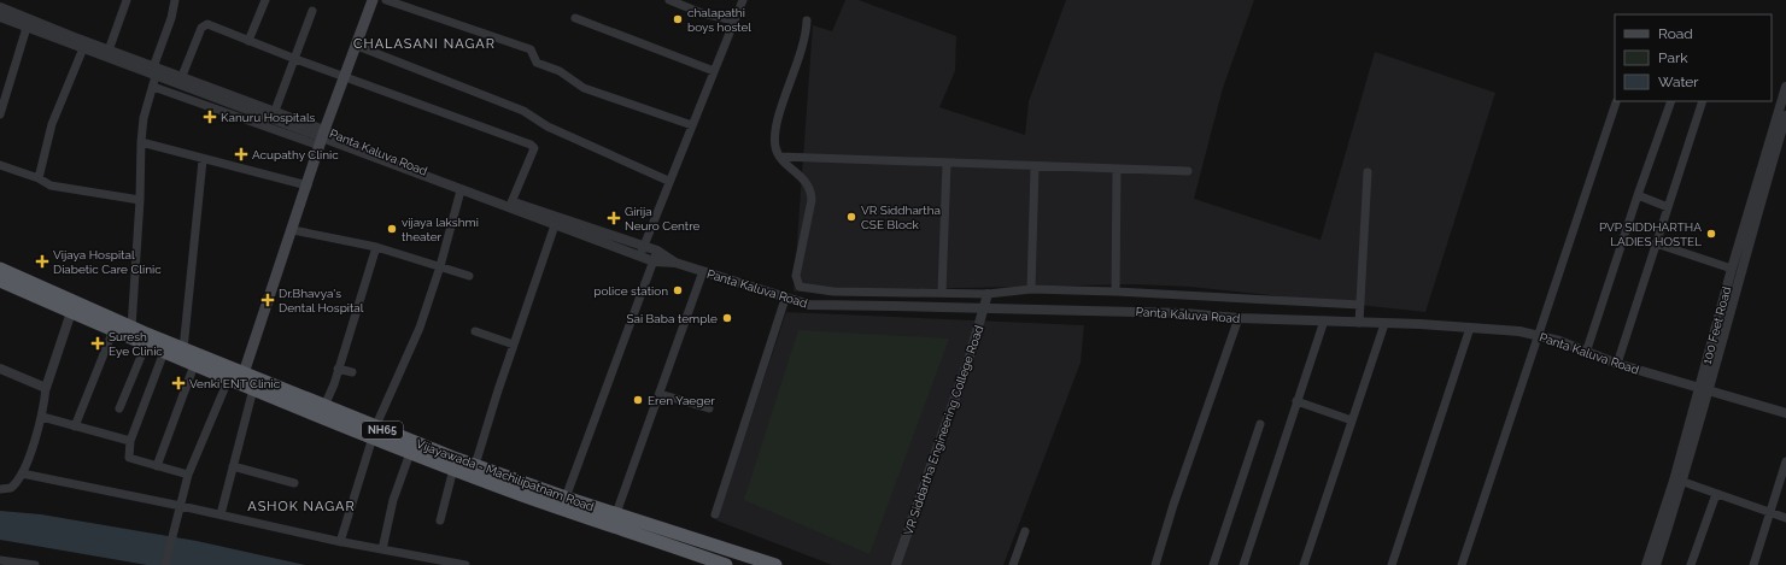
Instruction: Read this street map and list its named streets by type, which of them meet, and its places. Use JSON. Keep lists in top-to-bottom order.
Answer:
{
  "streets": {
    "highway": ["NH65", "Vijayawada - Machilipatnam Road"],
    "street": ["Panta Kaluva Road", "100 Feet Road", "VR Siddartha Engineering College Road"]
  },
  "crossings": [
    ["Panta Kaluva Road", "100 Feet Road"]
  ],
  "districts": ["CHALASANI NAGAR", "ASHOK NAGAR"],
  "places": {
    "other": [
      "chalapathi boys hostel",
      "VR Siddhartha CSE Block",
      "vijaya lakshmi theater",
      "PVP SIDDHARTHA LADIES HOSTEL",
      "police station",
      "Sai Baba temple",
      "Eren Yaeger"
    ],
    "health": [
      "Kanuru Hospitals",
      "Acupathy Clinic",
      "Girija Neuro Centre",
      "Vijaya Hospital Diabetic Care Clinic",
      "Dr.Bhavya's Dental Hospital",
      "Suresh Eye Clinic",
      "Venki ENT Clinic"
    ]
  },
  "legend": ["Road", "Park", "Water"]
}
